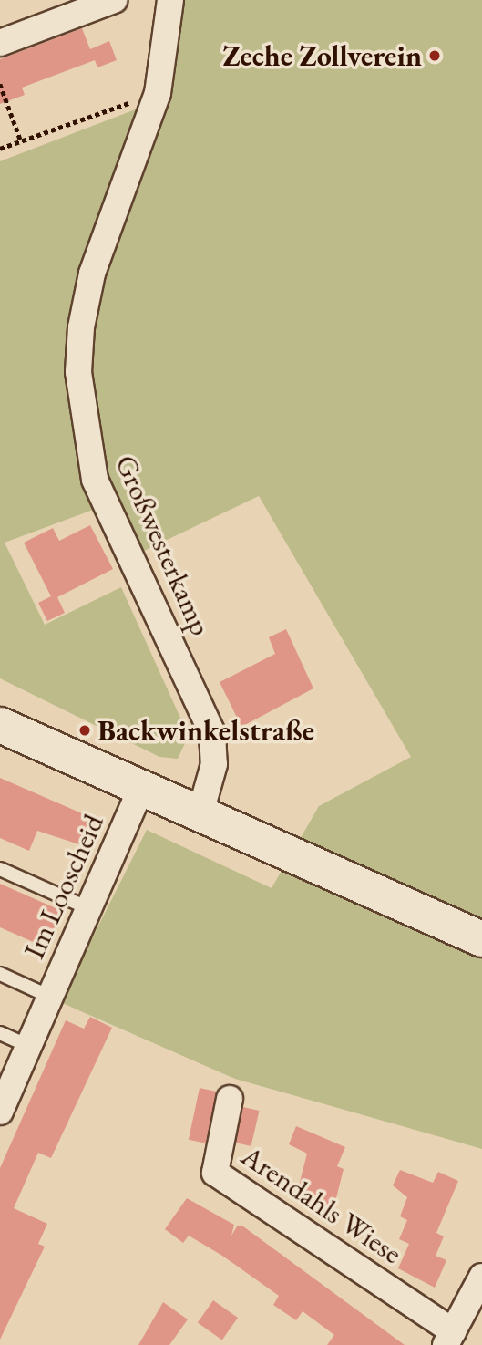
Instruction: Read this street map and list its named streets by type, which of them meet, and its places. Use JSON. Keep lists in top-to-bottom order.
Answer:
{
  "streets": {
    "street": ["Großwesterkamp", "Im Looscheid", "Arendahls Wiese"]
  },
  "places": ["Zeche Zollverein", "Backwinkelstraße"]
}
